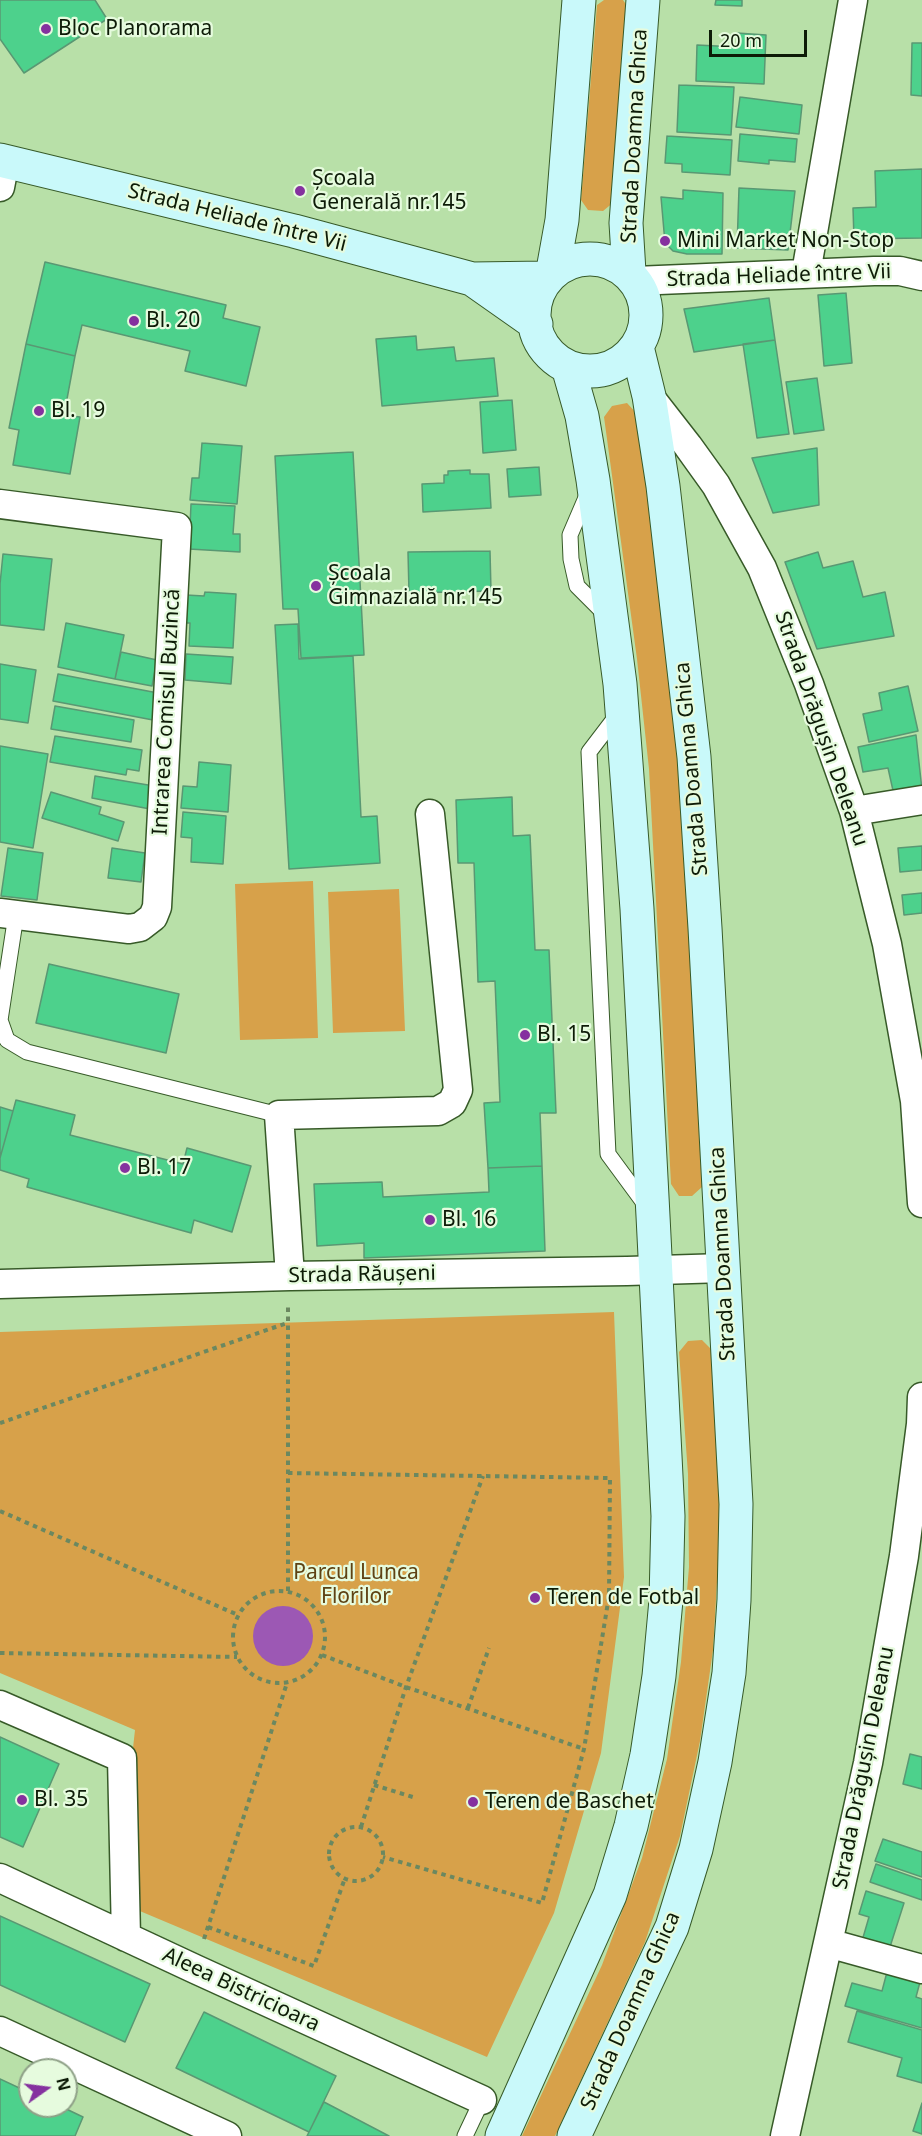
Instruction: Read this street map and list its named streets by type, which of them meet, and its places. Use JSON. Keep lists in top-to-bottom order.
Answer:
{
  "streets": {
    "main road": ["Strada Doamna Ghica", "Strada Heliade între Vii"],
    "street": [
      "Intrarea Comisul Buzincă",
      "Strada Drăgușin Deleanu",
      "Strada Răușeni",
      "Aleea Bistricioara"
    ]
  },
  "crossings": [
    ["Strada Doamna Ghica", "Strada Heliade între Vii"],
    ["Strada Doamna Ghica", "Strada Drăgușin Deleanu"],
    ["Strada Doamna Ghica", "Strada Răușeni"]
  ],
  "parks": ["Parcul Lunca Florilor"],
  "places": [
    "Bloc Planorama",
    "Școala Generală nr.145",
    "Mini Market Non-Stop",
    "Bl. 20",
    "Bl. 19",
    "Școala Gimnazială nr.145",
    "Bl. 15",
    "Bl. 17",
    "Bl. 16",
    "Teren de Fotbal",
    "Bl. 35",
    "Teren de Baschet"
  ],
  "scale_bar": "20 m",
  "north": "right"
}
